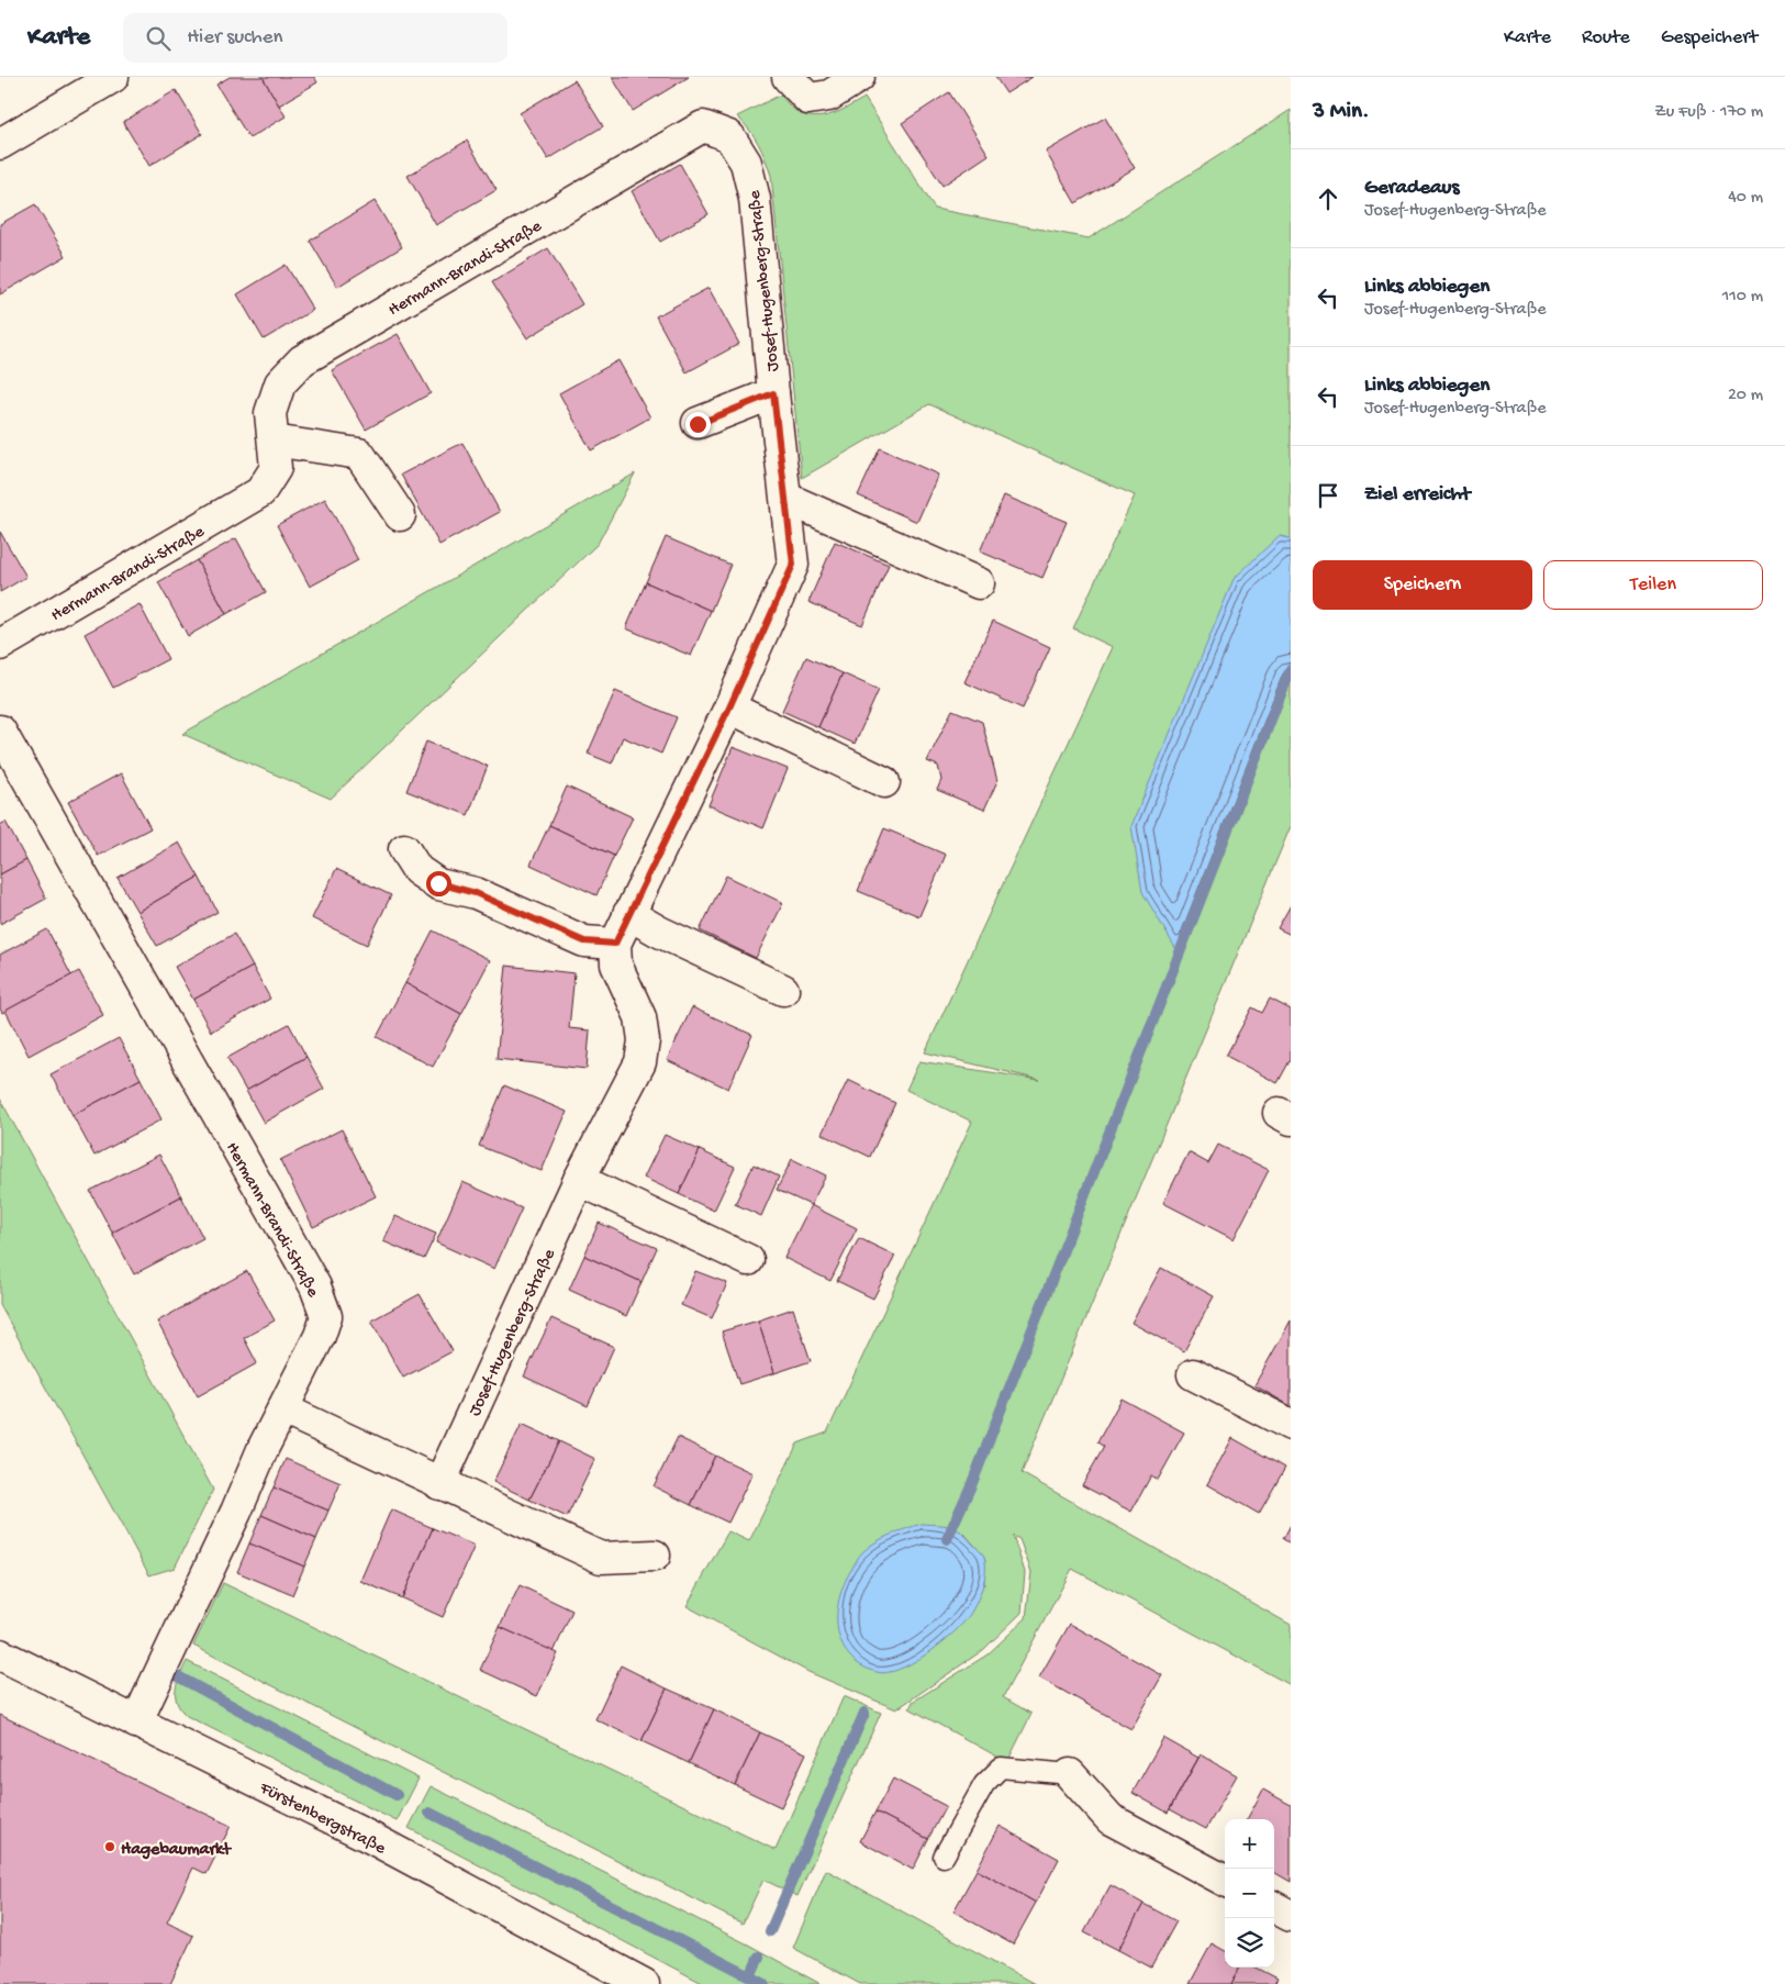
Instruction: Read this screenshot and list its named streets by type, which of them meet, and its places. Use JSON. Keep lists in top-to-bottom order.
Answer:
{
  "streets": {
    "street": ["Hermann-Brandi-Straße", "Josef-Hugenberg-Straße", "Fürstenbergstraße"]
  },
  "crossings": [
    ["Hermann-Brandi-Straße", "Josef-Hugenberg-Straße"],
    ["Hermann-Brandi-Straße", "Fürstenbergstraße"]
  ],
  "places": ["Hagebaumarkt"],
  "page": {
    "header": "Karte",
    "search": "Hier suchen",
    "nav": ["Karte", "Route", "Gespeichert"],
    "heading": ["3 Min.", "Zu Fuß · 170 m"],
    "list": [
      ["Geradeaus", "Josef-Hugenberg-Straße", "40 m"],
      ["Links abbiegen", "Josef-Hugenberg-Straße", "110 m"],
      ["Links abbiegen", "Josef-Hugenberg-Straße", "20 m"],
      "Ziel erreicht"
    ],
    "buttons": ["Speichern", "Teilen"],
    "map_buttons": ["+", "−"]
  }
}
